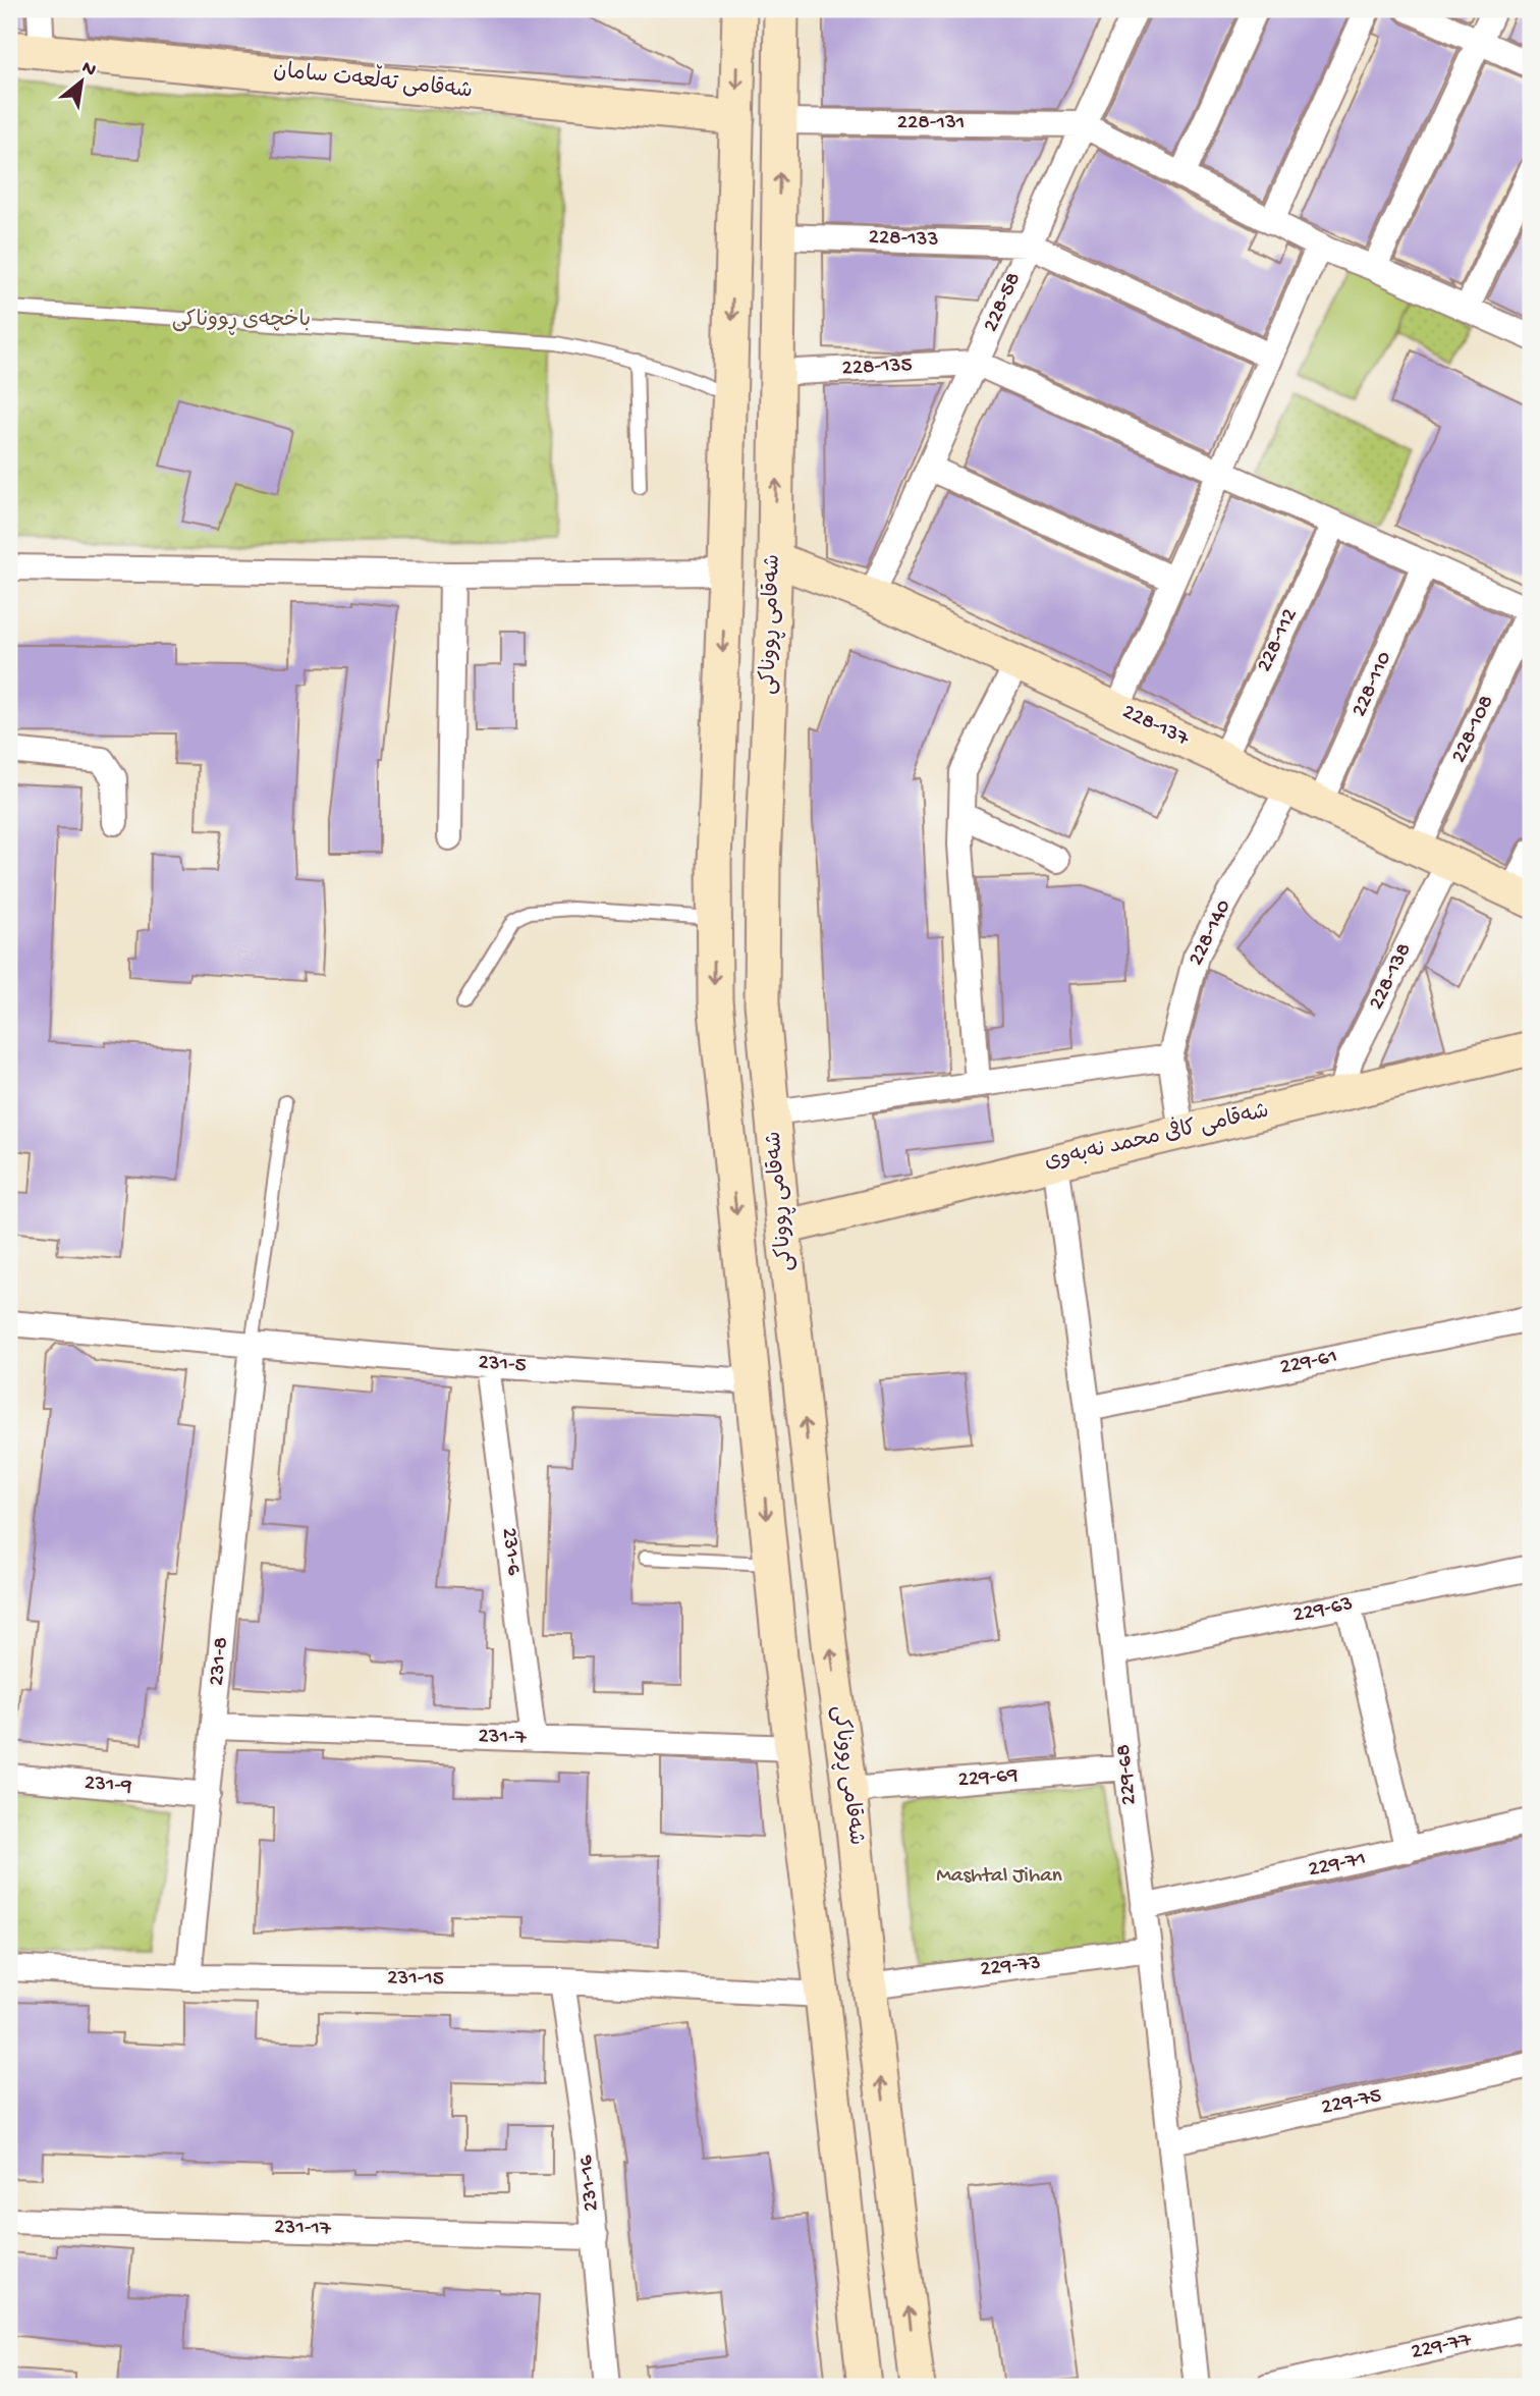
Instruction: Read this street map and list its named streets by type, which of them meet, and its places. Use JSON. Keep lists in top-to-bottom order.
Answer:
{
  "streets": {
    "main road": [
      "شەقامی تەڵعەت سامان",
      "شەقامی ڕووناکی",
      "228-137",
      "شەقامی کافی محمد نەبەوی"
    ],
    "street": [
      "228-131",
      "228-133",
      "228-58",
      "228-135",
      "228-112",
      "228-110",
      "228-108",
      "228-140",
      "228-138",
      "229-61",
      "231-5",
      "231-6",
      "229-63",
      "231-8",
      "231-7",
      "229-68",
      "229-69",
      "231-9",
      "229-71",
      "229-73",
      "231-15",
      "229-75",
      "231-16",
      "231-17",
      "229-77"
    ]
  },
  "crossings": [
    ["شەقامی تەڵعەت سامان", "شەقامی ڕووناکی"],
    ["228-131", "228-58"],
    ["228-131", "شەقامی ڕووناکی"],
    ["228-133", "228-58"],
    ["228-133", "شەقامی ڕووناکی"],
    ["228-58", "228-135"],
    ["228-58", "228-137"],
    ["228-135", "شەقامی ڕووناکی"],
    ["شەقامی ڕووناکی", "228-137"],
    ["شەقامی ڕووناکی", "شەقامی کافی محمد نەبەوی"],
    ["شەقامی ڕووناکی", "231-5"],
    ["شەقامی ڕووناکی", "231-7"],
    ["شەقامی ڕووناکی", "229-69"],
    ["شەقامی ڕووناکی", "229-73"],
    ["شەقامی ڕووناکی", "231-15"],
    ["228-112", "228-137"],
    ["228-110", "228-137"],
    ["228-137", "228-108"],
    ["228-137", "228-140"],
    ["228-137", "228-138"],
    ["228-108", "228-138"],
    ["228-140", "شەقامی کافی محمد نەبەوی"],
    ["228-138", "شەقامی کافی محمد نەبەوی"],
    ["شەقامی کافی محمد نەبەوی", "229-68"],
    ["229-61", "229-68"],
    ["231-5", "231-6"],
    ["231-5", "231-8"],
    ["231-6", "231-7"],
    ["229-63", "229-68"],
    ["231-8", "231-7"],
    ["231-8", "231-9"],
    ["231-8", "231-15"],
    ["229-68", "229-69"],
    ["229-68", "229-71"],
    ["229-68", "229-73"],
    ["229-68", "229-75"],
    ["231-15", "231-16"],
    ["231-16", "231-17"]
  ],
  "parks": ["باخچەی ڕووناکی", "Mashtal Jihan"],
  "north": "top right"
}
